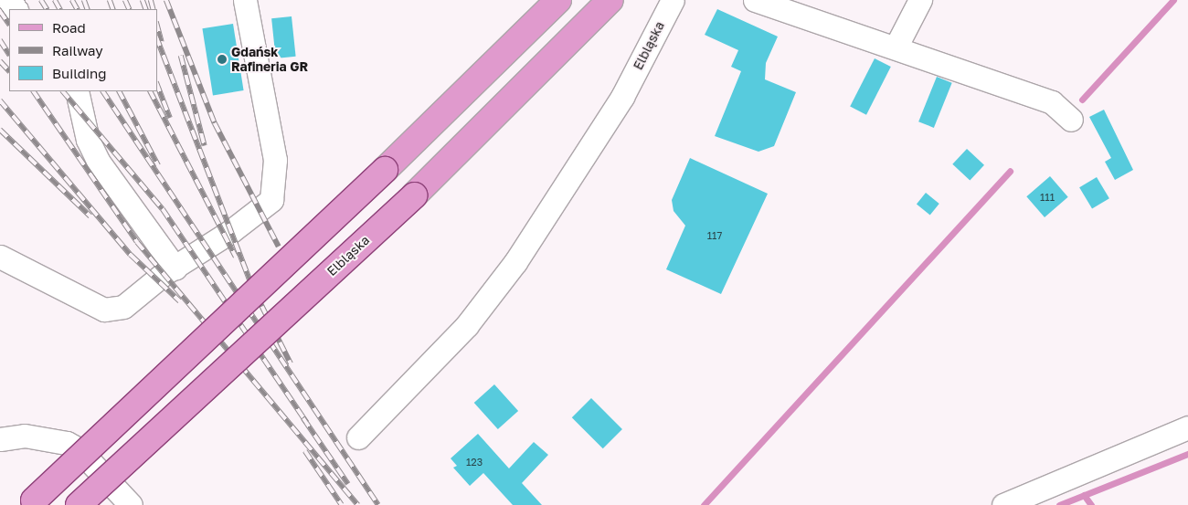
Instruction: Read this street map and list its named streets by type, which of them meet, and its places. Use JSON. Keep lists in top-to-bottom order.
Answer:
{
  "streets": {
    "main road": ["Elbląska"]
  },
  "places": ["Gdańsk Rafineria GR"],
  "house_numbers": ["111", "117", "123"],
  "legend": ["Road", "Railway", "Building"]
}
